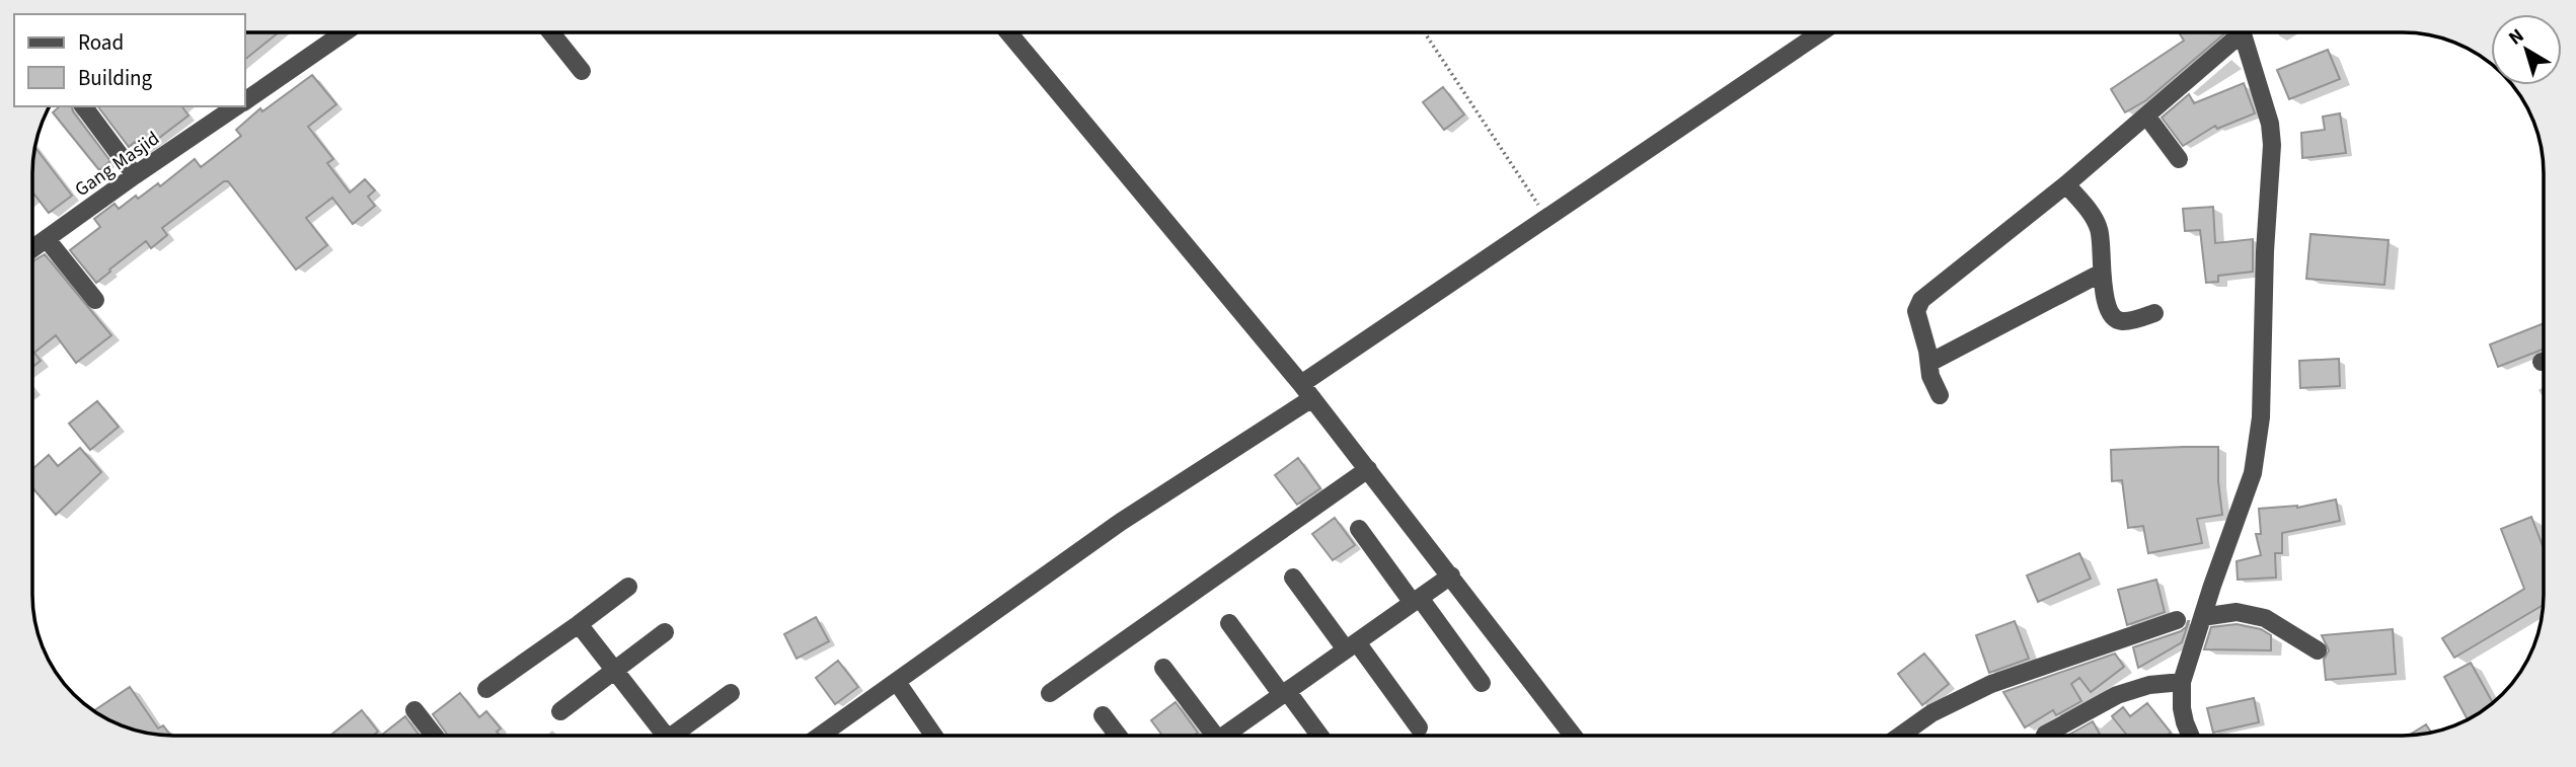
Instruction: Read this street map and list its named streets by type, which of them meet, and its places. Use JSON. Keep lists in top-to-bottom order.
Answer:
{
  "streets": {
    "street": ["Gang Masjid"]
  },
  "legend": ["Road", "Building"],
  "north": "top left"
}
